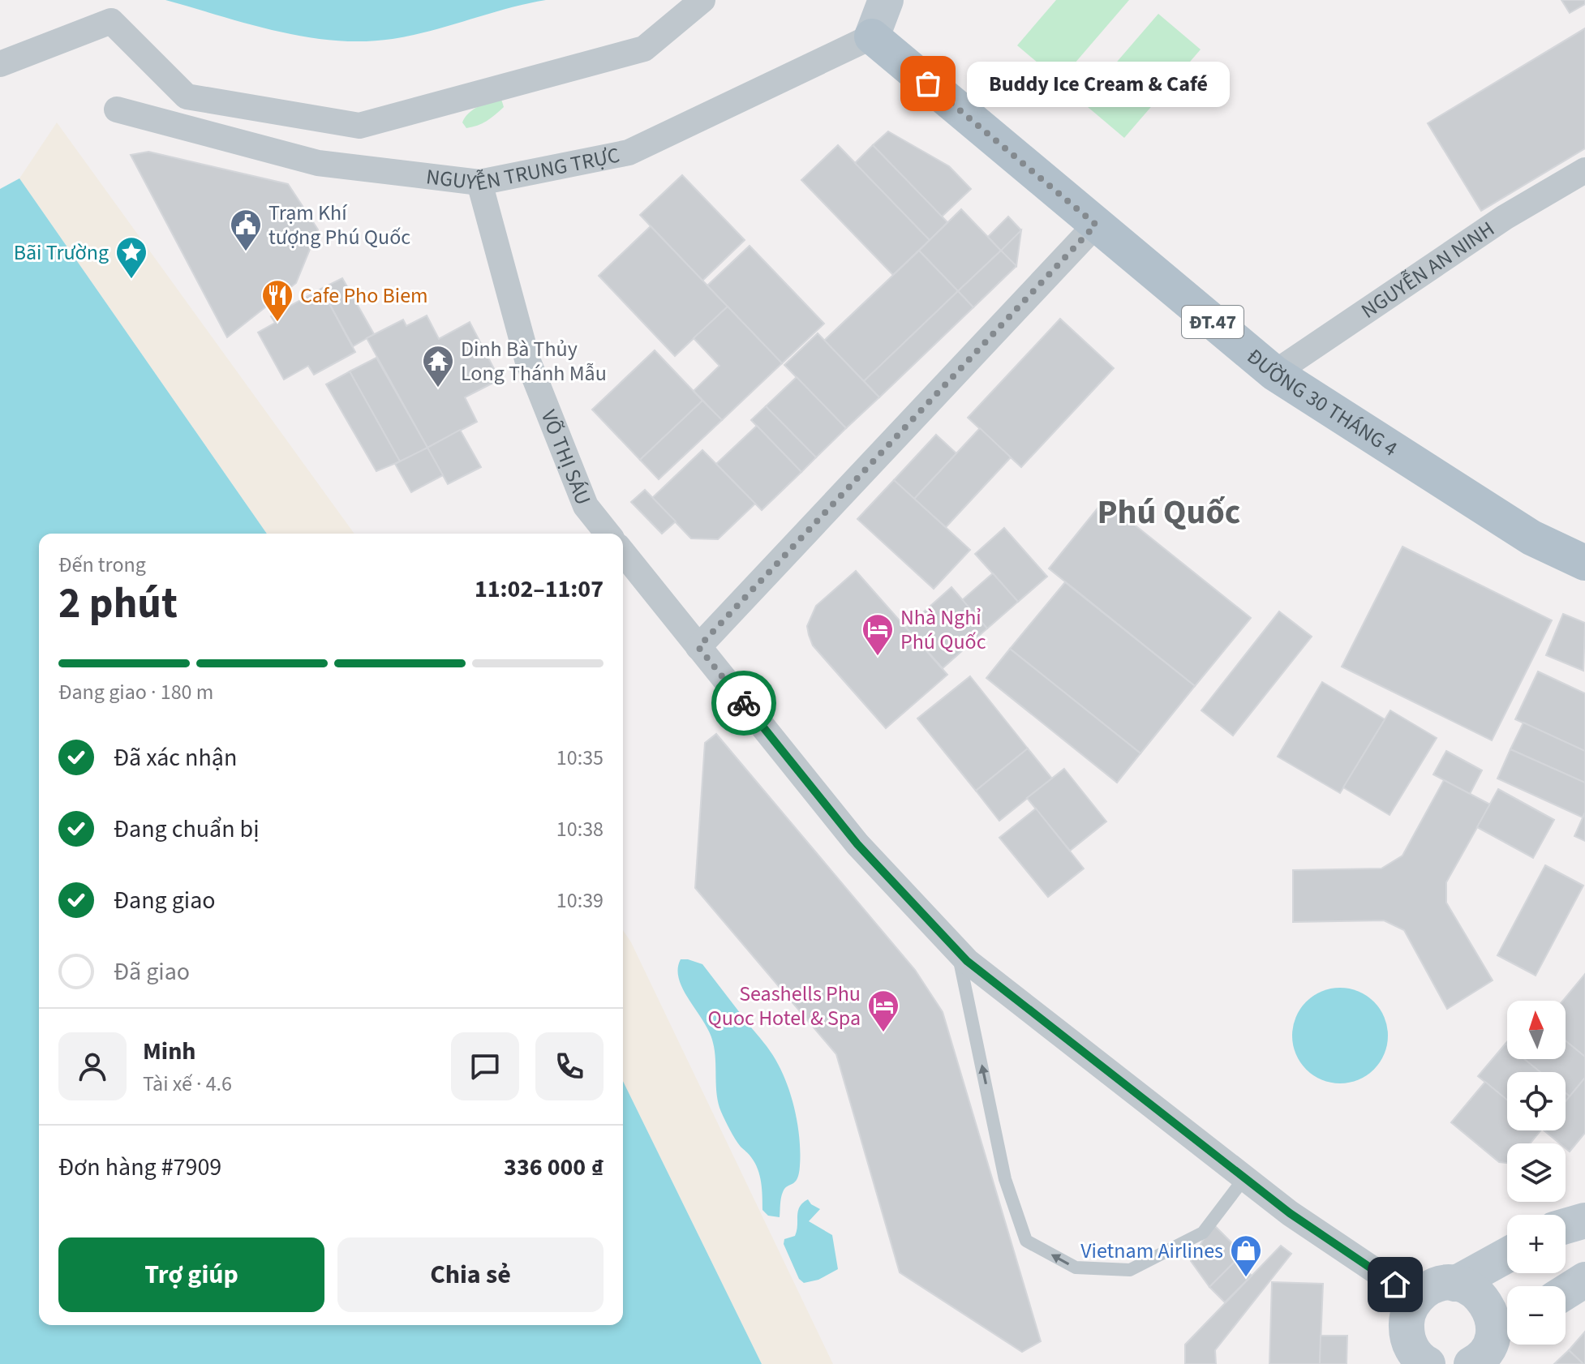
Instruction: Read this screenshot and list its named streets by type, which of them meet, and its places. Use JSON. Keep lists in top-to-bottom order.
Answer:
{
  "streets": {
    "main road": ["ĐT.47", "ĐƯỜNG 30 THÁNG 4"],
    "street": ["NGUYỄN TRUNG TRỰC", "NGUYỄN AN NINH", "VÕ THỊ SÁU"]
  },
  "crossings": [
    ["NGUYỄN TRUNG TRỰC", "ĐƯỜNG 30 THÁNG 4"],
    ["NGUYỄN TRUNG TRỰC", "VÕ THỊ SÁU"],
    ["NGUYỄN AN NINH", "ĐƯỜNG 30 THÁNG 4"]
  ],
  "districts": ["Phú Quốc"],
  "places": {
    "other": ["Buddy Ice Cream & Café"],
    "public building": ["Trạm Khí tượng Phú Quốc"],
    "place": ["Bãi Trường"],
    "restaurant": ["Cafe Pho Biem"],
    "temple": ["Dinh Bà Thủy Long Thánh Mẫu"],
    "hotel": ["Nhà Nghỉ Phú Quốc", "Seashells Phu Quoc Hotel & Spa"],
    "shop": ["Vietnam Airlines"]
  },
  "north": "top",
  "page": {
    "bubble": "Buddy Ice Cream & Café",
    "heading": ["2 phút", "Đến trong", "11:02–11:07"],
    "panel": [
      "Minh",
      "Tài xế · 4.6",
      "Đơn hàng #7909",
      "336 000 ₫"
    ],
    "bar": "Đang giao · 180 m",
    "list": [
      ["Đã xác nhận", "10:35"],
      ["Đang chuẩn bị", "10:38"],
      ["Đang giao", "10:39"],
      "Đã giao"
    ],
    "map_buttons": ["+", "−"],
    "buttons": ["Trợ giúp", "Chia sẻ"]
  }
}
